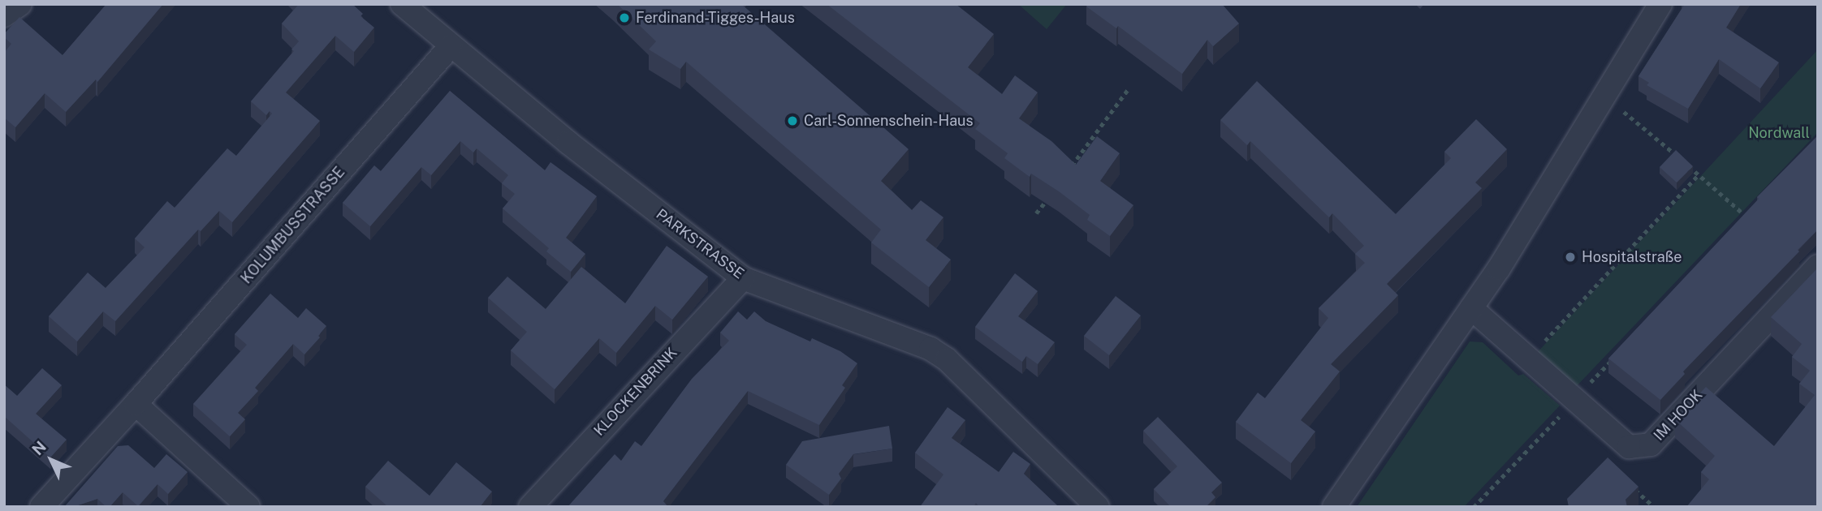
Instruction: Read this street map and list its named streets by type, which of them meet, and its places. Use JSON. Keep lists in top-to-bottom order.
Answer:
{
  "streets": {
    "street": [
      "KOLUMBUSSTRASSE",
      "PARKSTRASSE",
      "KLOCKENBRINK",
      "IM HOOK"
    ]
  },
  "crossings": [
    ["KOLUMBUSSTRASSE", "PARKSTRASSE"],
    ["PARKSTRASSE", "KLOCKENBRINK"]
  ],
  "parks": ["Nordwall"],
  "places": ["Ferdinand-Tigges-Haus", "Carl-Sonnenschein-Haus", "Hospitalstraße"],
  "north": "top left"
}
